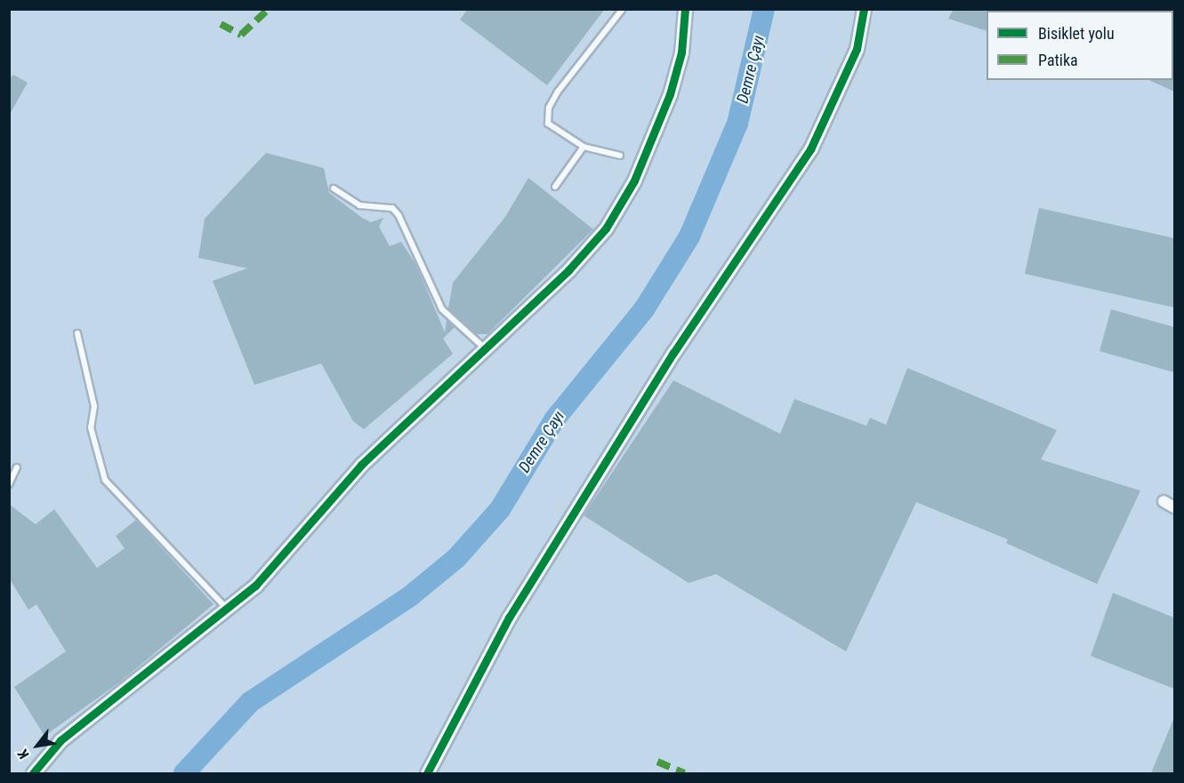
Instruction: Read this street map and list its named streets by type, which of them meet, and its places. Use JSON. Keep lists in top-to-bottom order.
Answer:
{
  "water": ["Demre Çayı"],
  "legend": ["Bisiklet yolu", "Patika"],
  "north": "bottom left"
}
